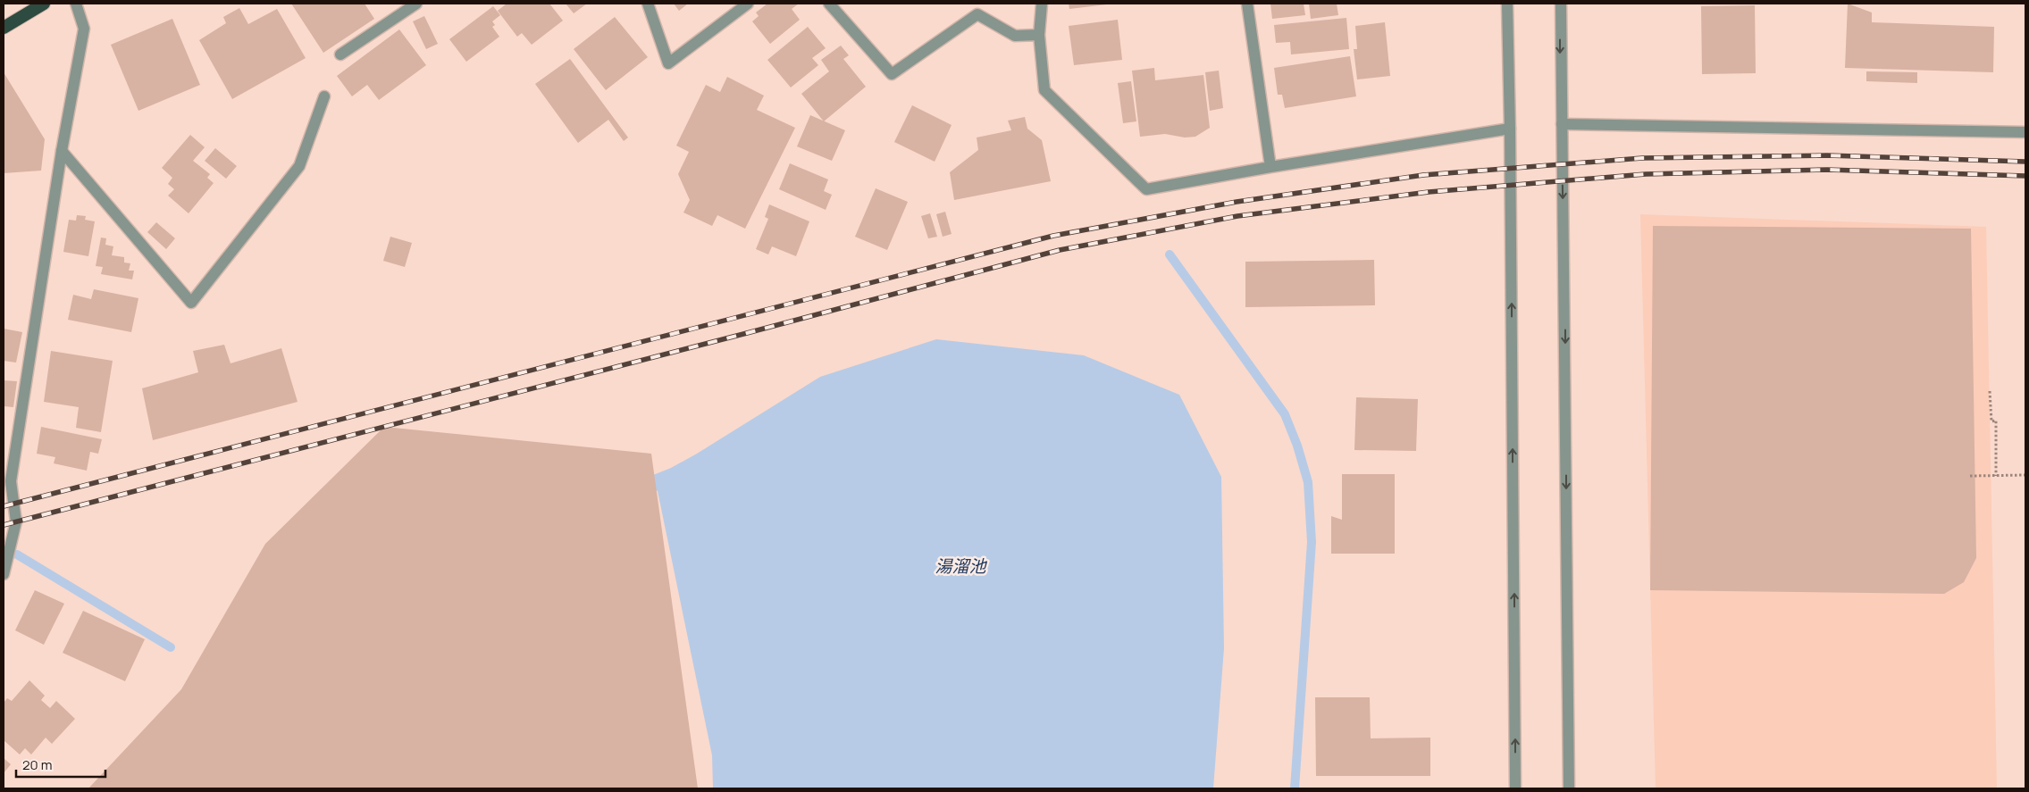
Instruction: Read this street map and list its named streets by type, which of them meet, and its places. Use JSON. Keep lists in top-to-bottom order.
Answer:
{
  "water": ["湯溜池"],
  "scale_bar": "20 m"
}
